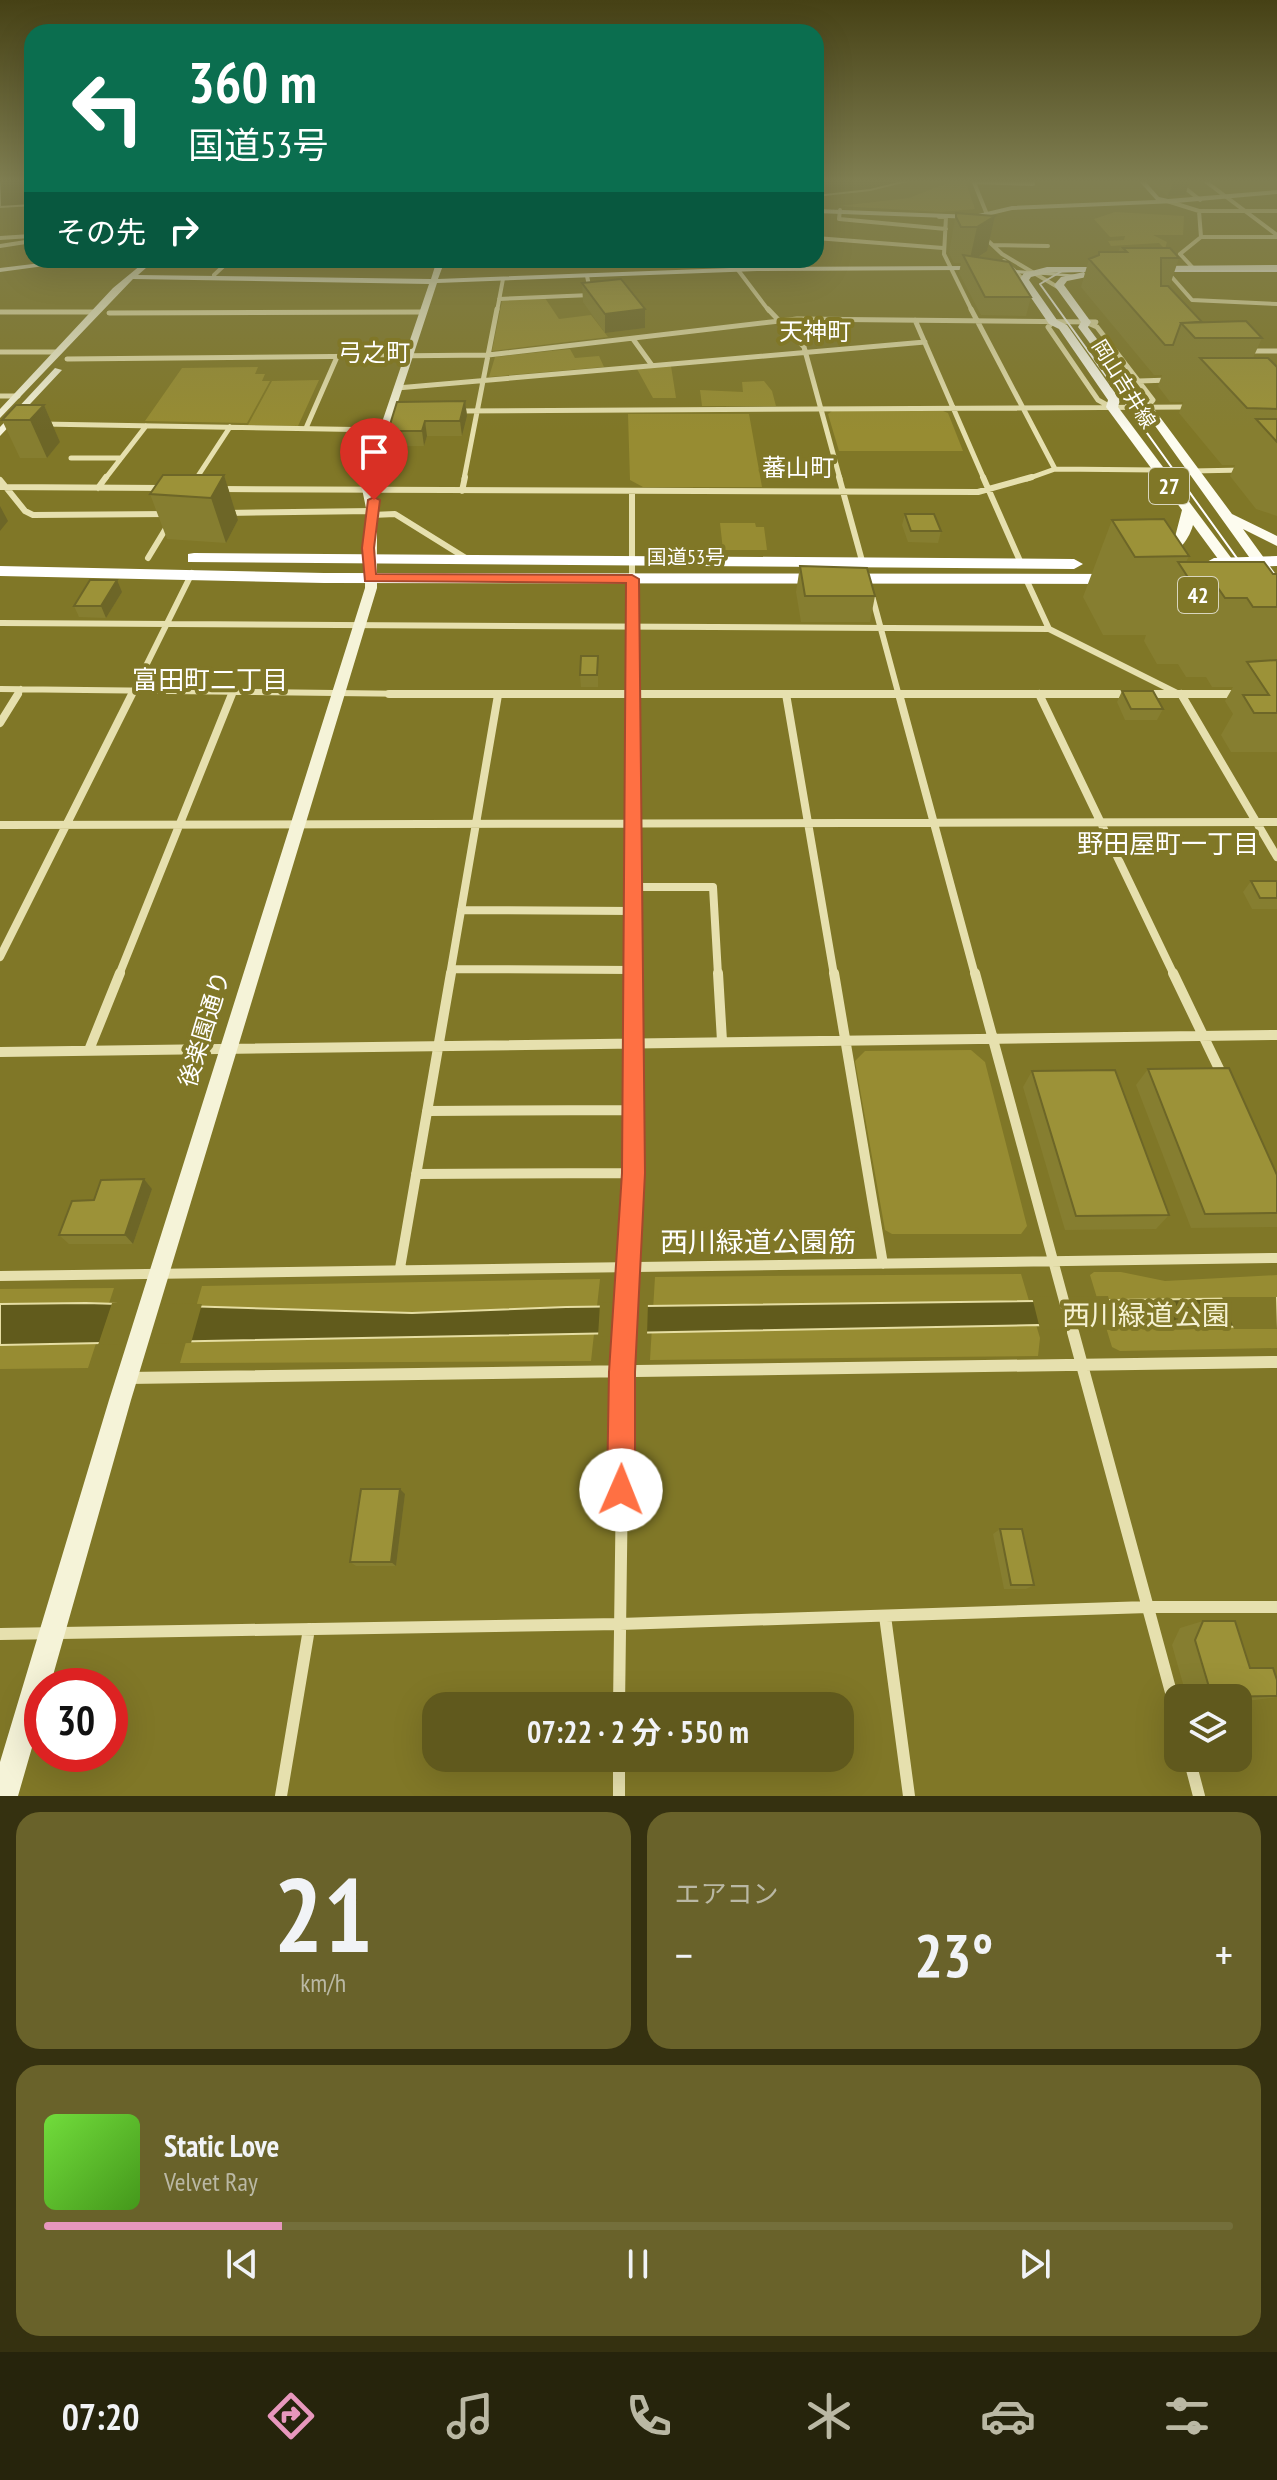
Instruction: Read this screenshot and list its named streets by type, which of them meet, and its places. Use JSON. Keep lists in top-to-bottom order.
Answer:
{
  "streets": {
    "highway": ["国道53号"],
    "main road": ["岡山吉井線", "27", "42"],
    "street": ["後楽園通り", "西川緑道公園筋"]
  },
  "crossings": [
    ["岡山吉井線", "国道53号"],
    ["岡山吉井線", "42"],
    ["国道53号", "42"],
    ["国道53号", "後楽園通り"],
    ["後楽園通り", "西川緑道公園筋"]
  ],
  "districts": [
    "天神町",
    "弓之町",
    "蕃山町",
    "富田町二丁目",
    "野田屋町一丁目"
  ],
  "parks": ["西川緑道公園"],
  "page": {
    "turn": ["360 m", "国道53号"],
    "then": "その先",
    "limit": "30",
    "trip": "07:22 · 2 分 · 550 m",
    "tile": [
      ["21", "km/h"],
      "エアコン"
    ],
    "heat": ["−", "23°", "+"],
    "song": ["Static Love", "Velvet Ray"],
    "tabs": "07:20"
  }
}
